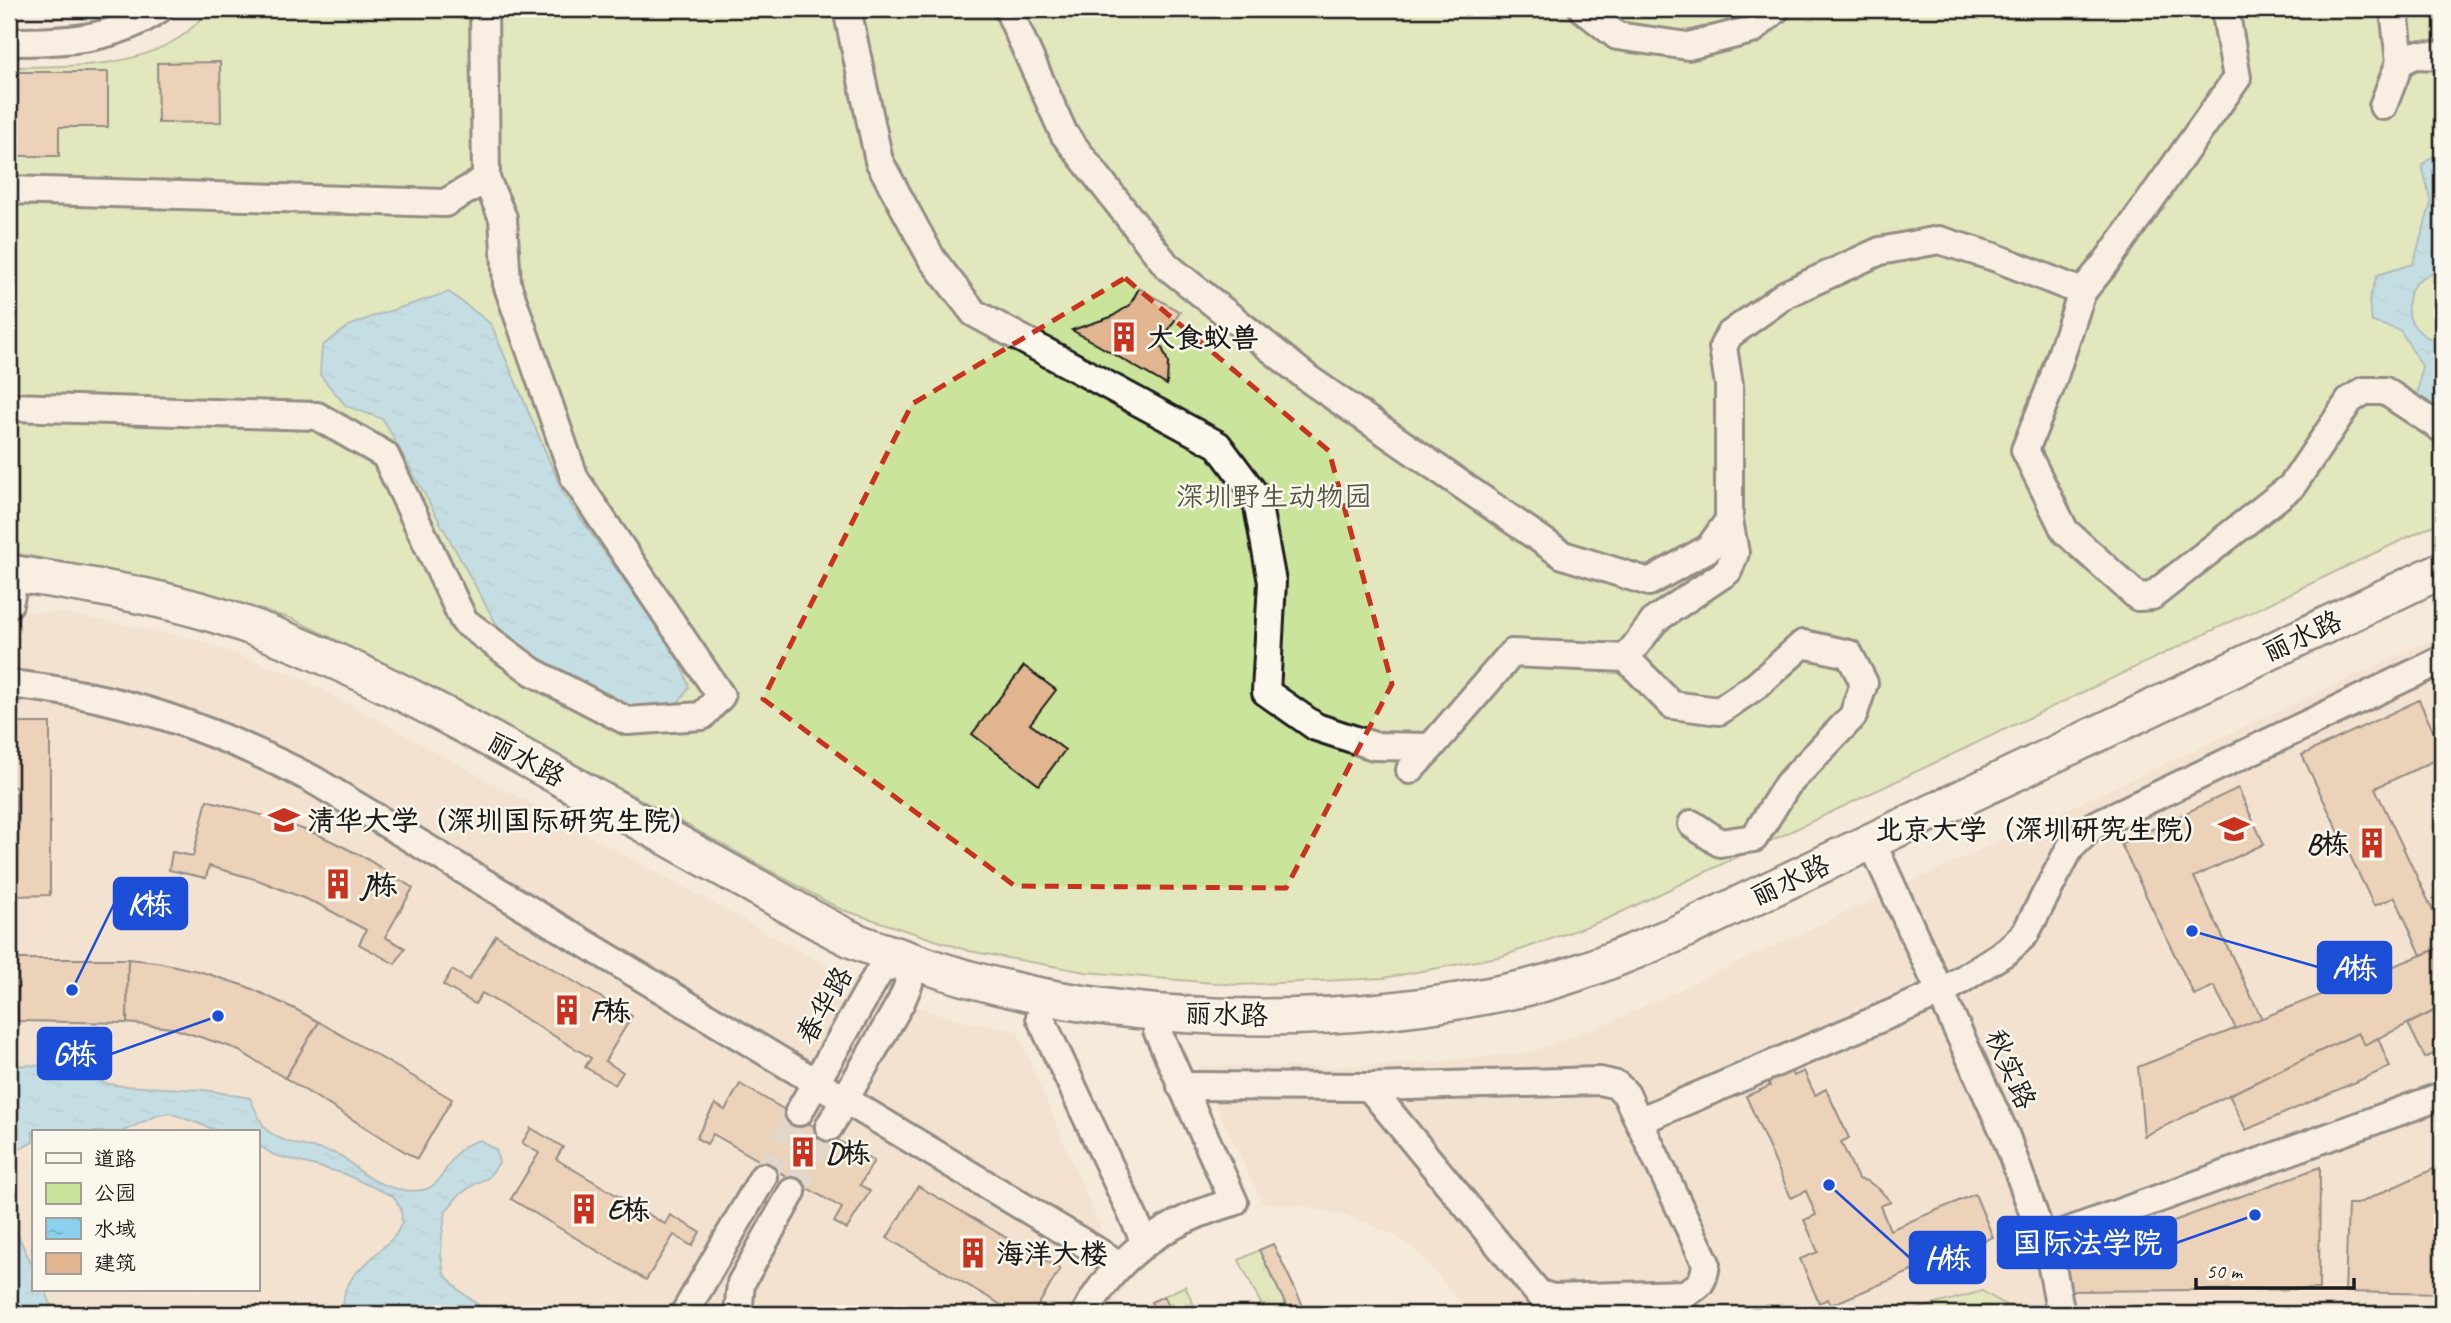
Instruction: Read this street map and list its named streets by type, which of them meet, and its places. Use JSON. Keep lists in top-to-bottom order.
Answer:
{
  "streets": {
    "main road": ["丽水路"],
    "street": ["春华路", "秋实路"]
  },
  "crossings": [
    ["丽水路", "春华路"],
    ["丽水路", "秋实路"]
  ],
  "parks": ["深圳野生动物园"],
  "places": {
    "building": [
      "大食蚁兽",
      "B栋",
      "J栋",
      "F栋",
      "D栋",
      "E栋",
      "海洋大楼"
    ],
    "school or university": ["清华大学（深圳国际研究生院）", "北京大学（深圳研究生院）"],
    "other": [
      "A栋",
      "K栋",
      "G栋",
      "H栋",
      "国际法学院"
    ]
  },
  "legend": [
    "道路",
    "公园",
    "水域",
    "建筑"
  ],
  "scale_bar": "50 m"
}
